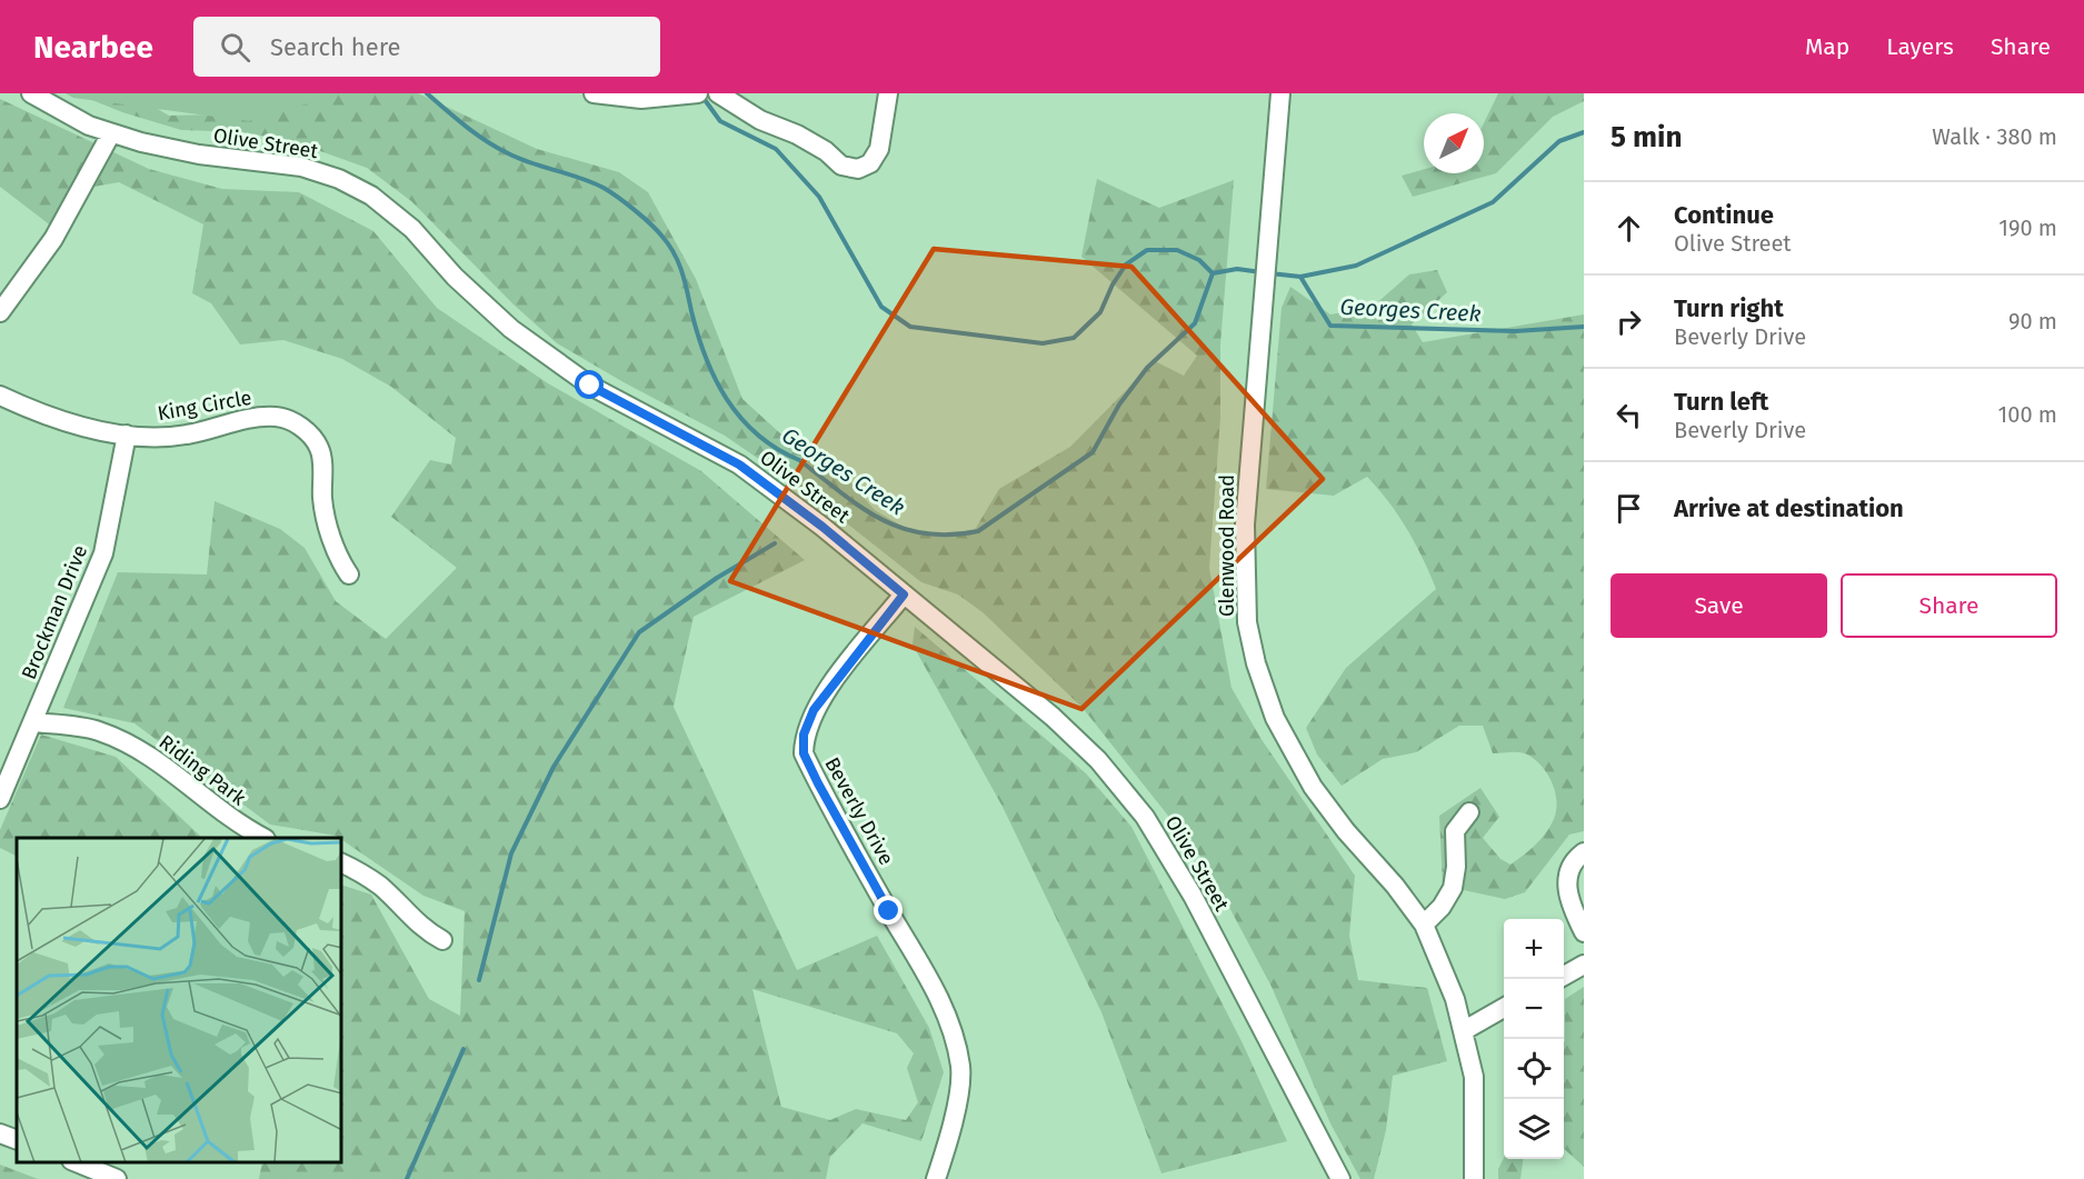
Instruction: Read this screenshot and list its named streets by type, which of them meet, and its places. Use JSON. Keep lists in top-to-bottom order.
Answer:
{
  "streets": {
    "street": [
      "Olive Street",
      "King Circle",
      "Glenwood Road",
      "Brockman Drive",
      "Riding Park",
      "Beverly Drive"
    ]
  },
  "crossings": [
    ["Olive Street", "Beverly Drive"],
    ["King Circle", "Brockman Drive"],
    ["Brockman Drive", "Riding Park"]
  ],
  "water": ["Georges Creek"],
  "north": "top right",
  "page": {
    "header": "Nearbee",
    "search": "Search here",
    "nav": ["Map", "Layers", "Share"],
    "heading": ["5 min", "Walk · 380 m"],
    "list": [
      ["Continue", "Olive Street", "190 m"],
      ["Turn right", "Beverly Drive", "90 m"],
      ["Turn left", "Beverly Drive", "100 m"],
      "Arrive at destination"
    ],
    "buttons": ["Save", "Share"],
    "map_buttons": ["+", "−"]
  }
}
